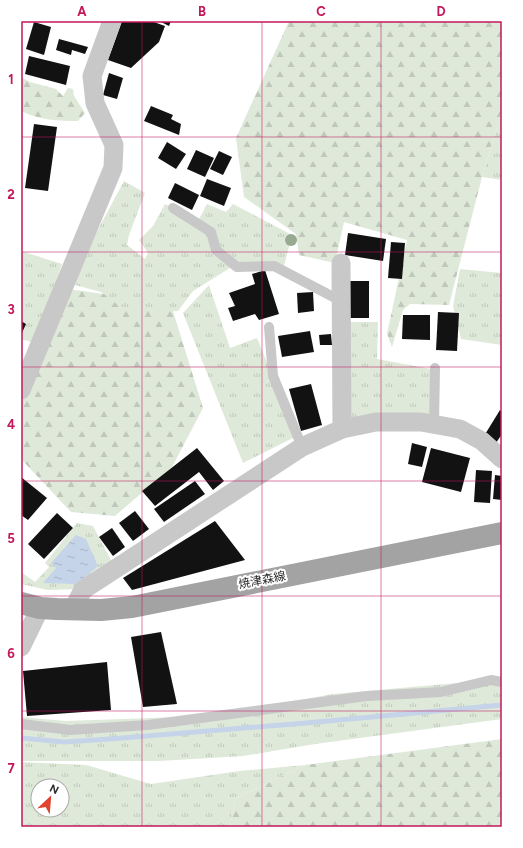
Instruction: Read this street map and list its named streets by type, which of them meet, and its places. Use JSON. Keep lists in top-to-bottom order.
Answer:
{
  "streets": {
    "main road": ["焼津森線"]
  },
  "north": "top right",
  "grid": {
    "columns": [
      "A",
      "B",
      "C",
      "D"
    ],
    "rows": [
      "1",
      "2",
      "3",
      "4",
      "5",
      "6",
      "7"
    ]
  }
}
